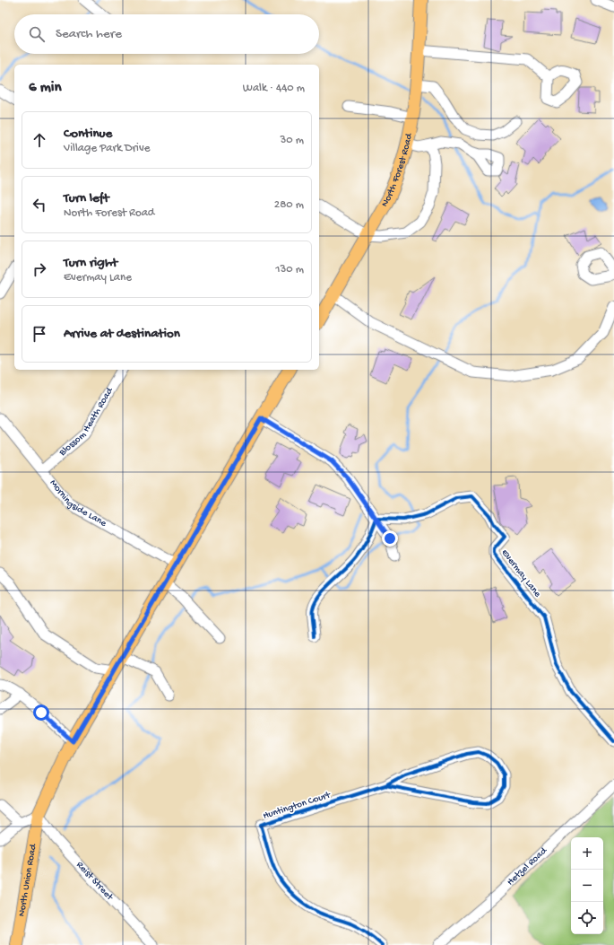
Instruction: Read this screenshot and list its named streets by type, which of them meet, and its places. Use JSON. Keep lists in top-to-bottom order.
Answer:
{
  "streets": {
    "main road": ["North Forest Road", "North Union Road"],
    "street": [
      "Blossom Heath Road",
      "Morningside Lane",
      "Evermay Lane",
      "Huntington Court",
      "Hetzel Road",
      "Reist Street"
    ]
  },
  "crossings": [
    ["Blossom Heath Road", "Morningside Lane"],
    ["North Union Road", "Reist Street"]
  ],
  "page": {
    "search": "Search here",
    "heading": ["6 min", "Walk · 440 m"],
    "list": [
      ["Continue", "Village Park Drive", "30 m"],
      ["Turn left", "North Forest Road", "280 m"],
      ["Turn right", "Evermay Lane", "130 m"],
      "Arrive at destination"
    ],
    "map_buttons": ["+", "−"]
  }
}
